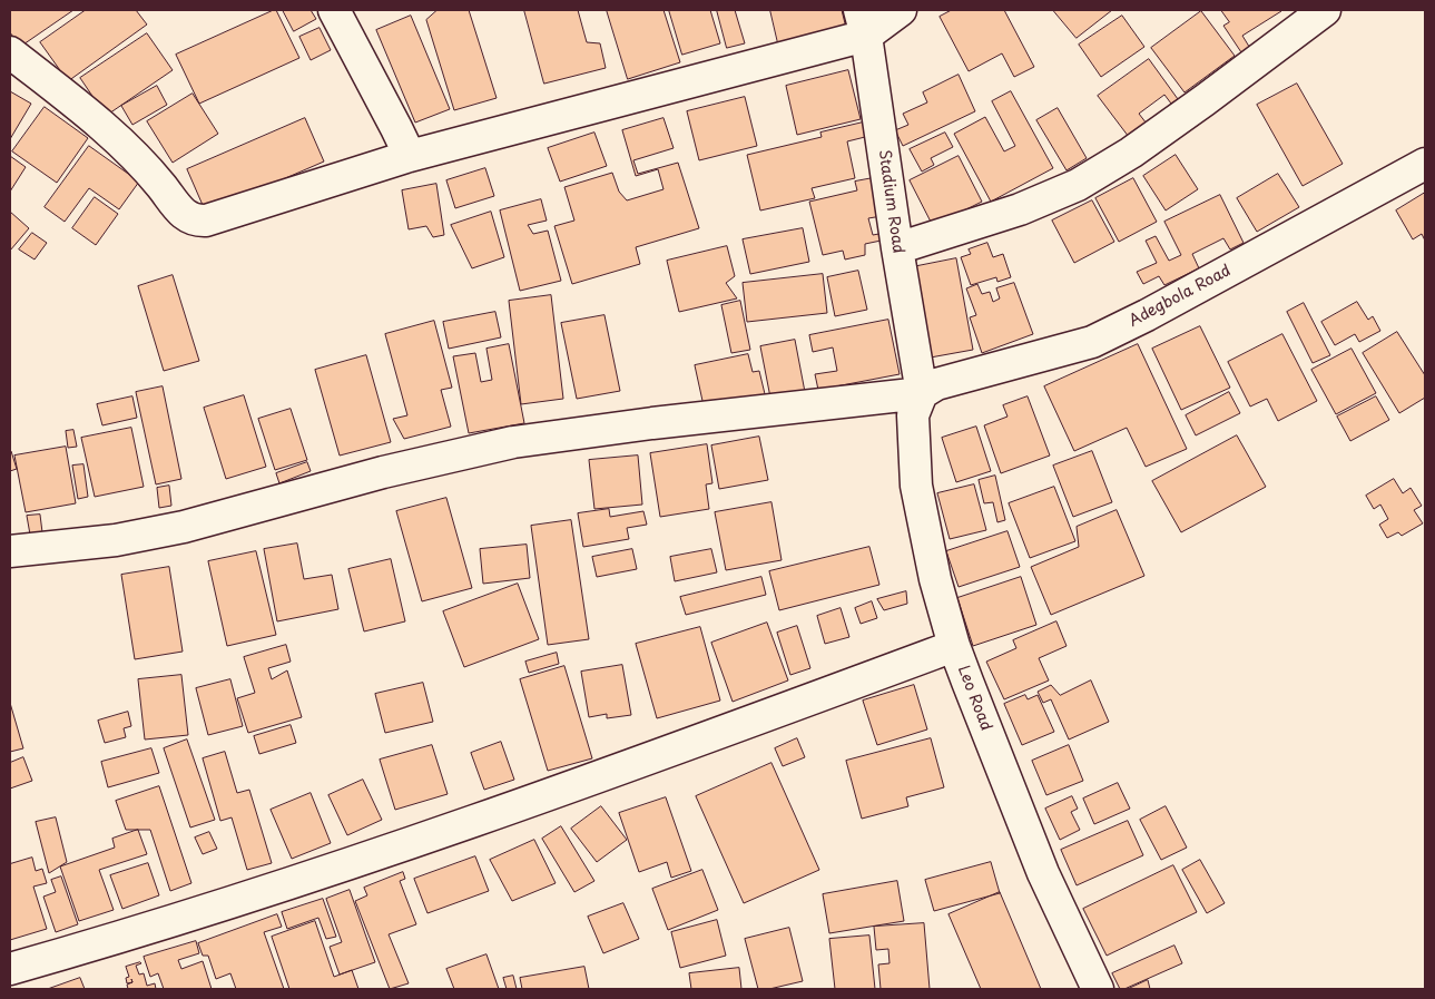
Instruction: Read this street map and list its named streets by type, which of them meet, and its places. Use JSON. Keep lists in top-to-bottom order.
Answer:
{
  "streets": {
    "street": ["Stadium Road", "Adegbola Road", "Leo Road"]
  },
  "crossings": [
    ["Stadium Road", "Adegbola Road"],
    ["Stadium Road", "Leo Road"],
    ["Adegbola Road", "Leo Road"]
  ]
}
